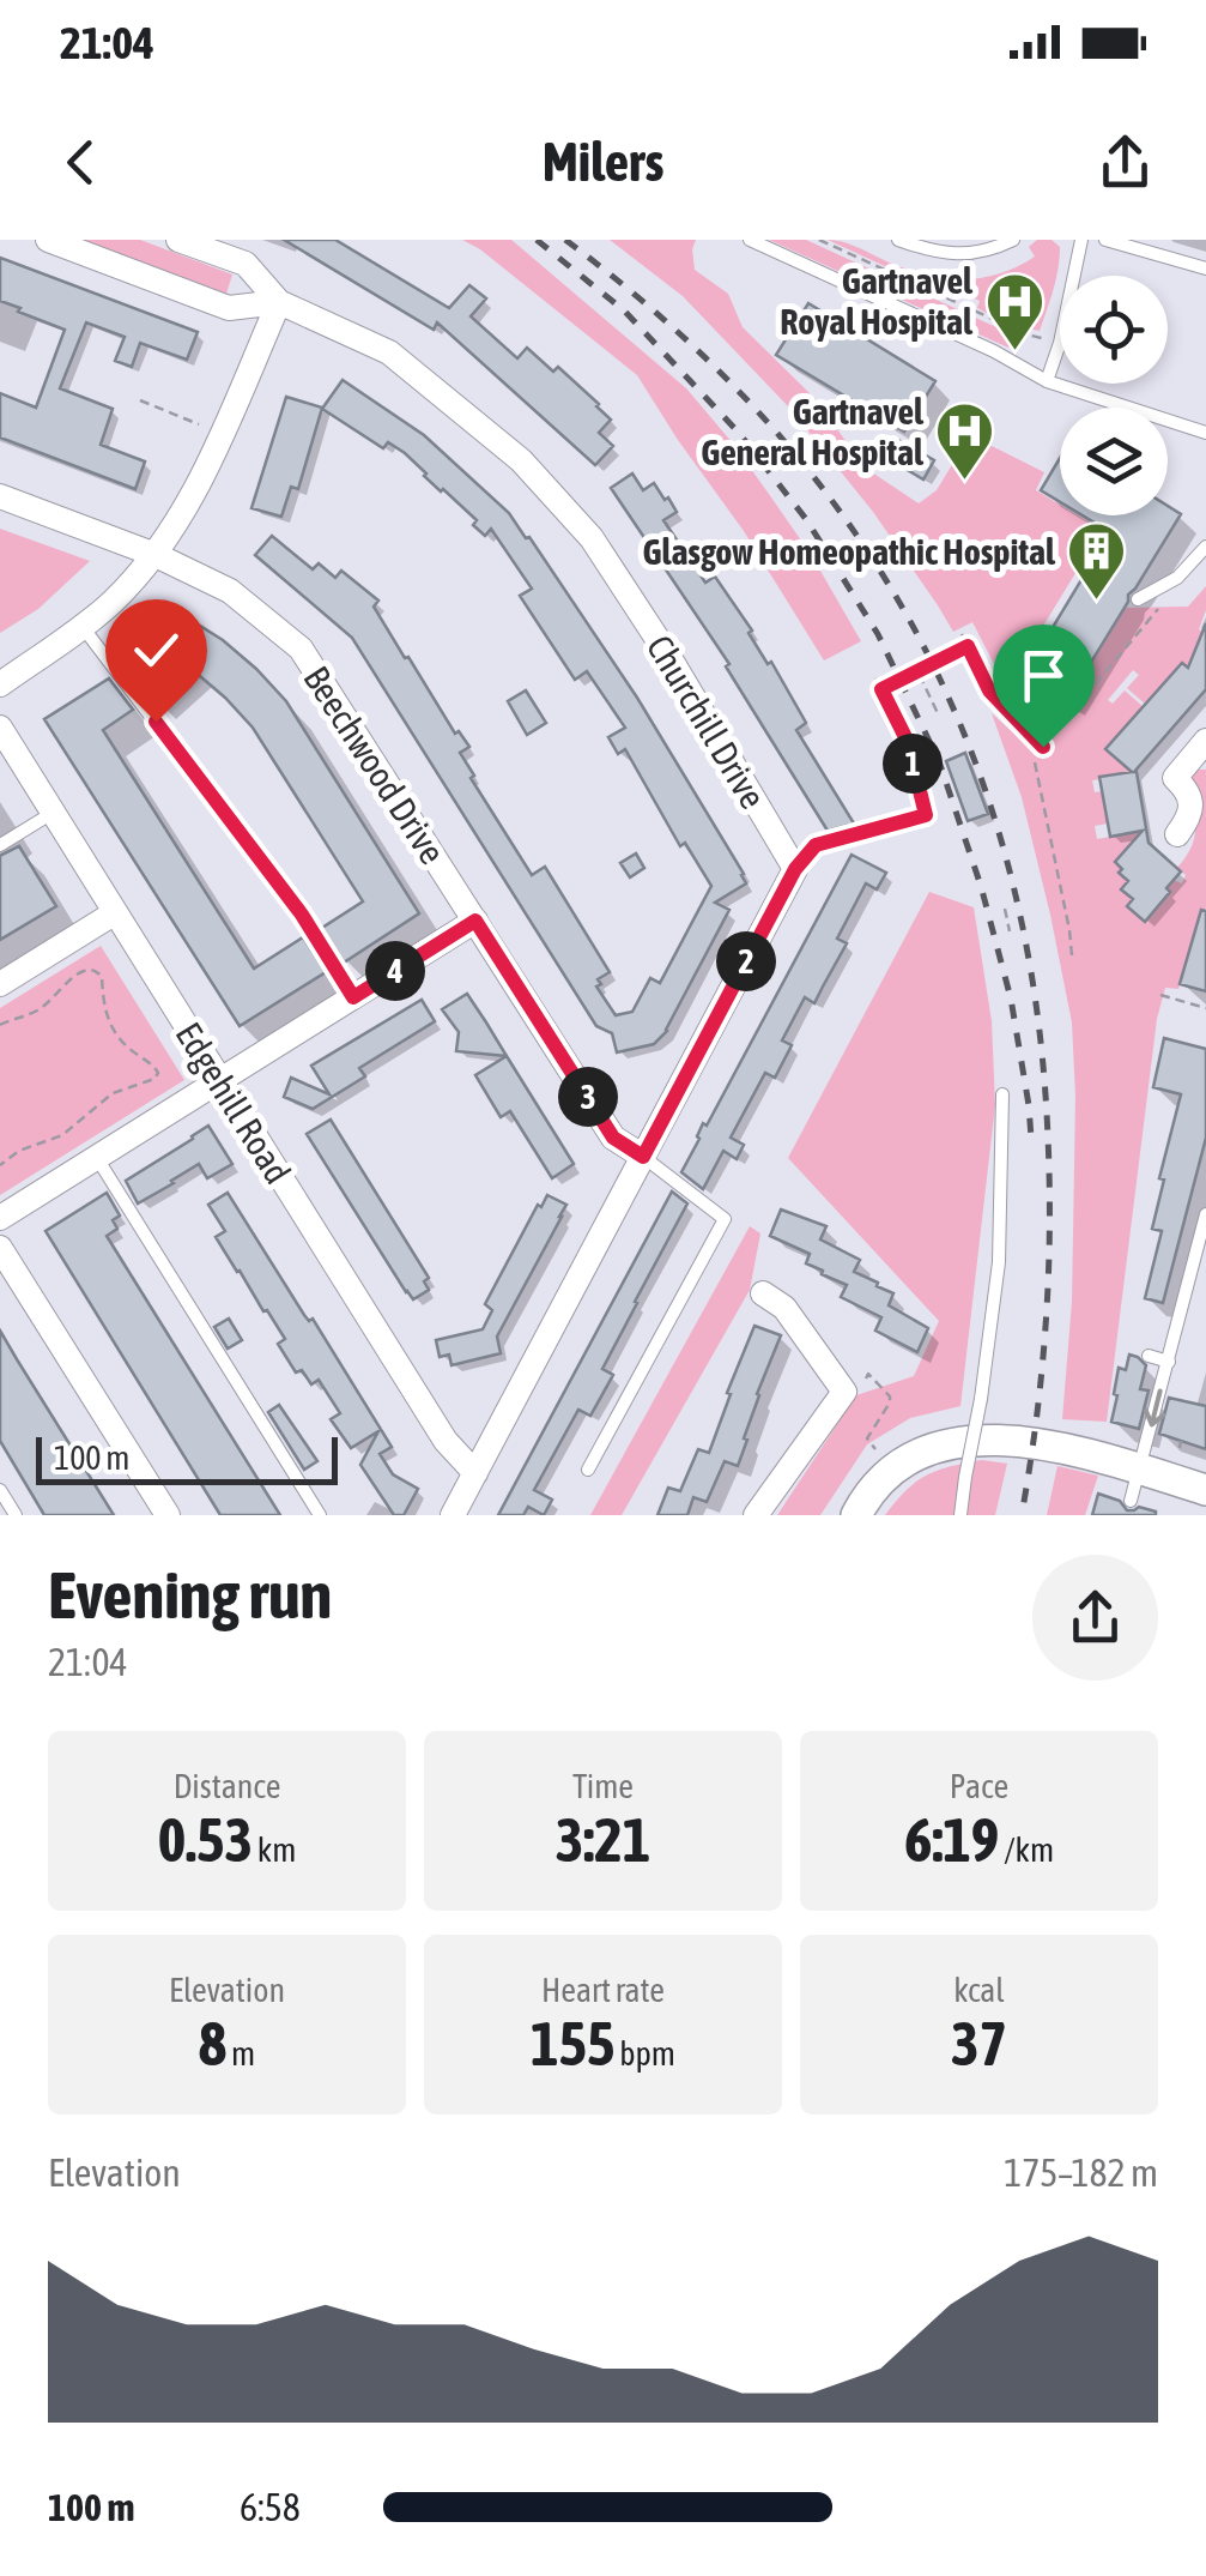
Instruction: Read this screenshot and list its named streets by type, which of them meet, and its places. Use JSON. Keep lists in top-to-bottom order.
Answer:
{
  "streets": {
    "street": ["Churchill Drive", "Beechwood Drive", "Edgehill Road"]
  },
  "places": {
    "hospital": ["Gartnavel Royal Hospital", "Gartnavel General Hospital"],
    "building": ["Glasgow Homeopathic Hospital"]
  },
  "scale_bar": "100 m",
  "page": {
    "status": "21:04",
    "header": "Milers",
    "pins": [
      "1",
      "2",
      "4",
      "3"
    ],
    "scale": "100 m",
    "heading": ["Evening run", "21:04"],
    "stats": [
      ["Distance", "0.53 km"],
      ["Time", "3:21"],
      ["Pace", "6:19 /km"],
      ["Elevation", "8 m"],
      ["Heart rate", "155 bpm"],
      ["kcal", "37"]
    ],
    "chart": ["Elevation", "175–182 m"],
    "list": [
      {
        "name": "100 m",
        "note": "6:58"
      }
    ]
  }
}
